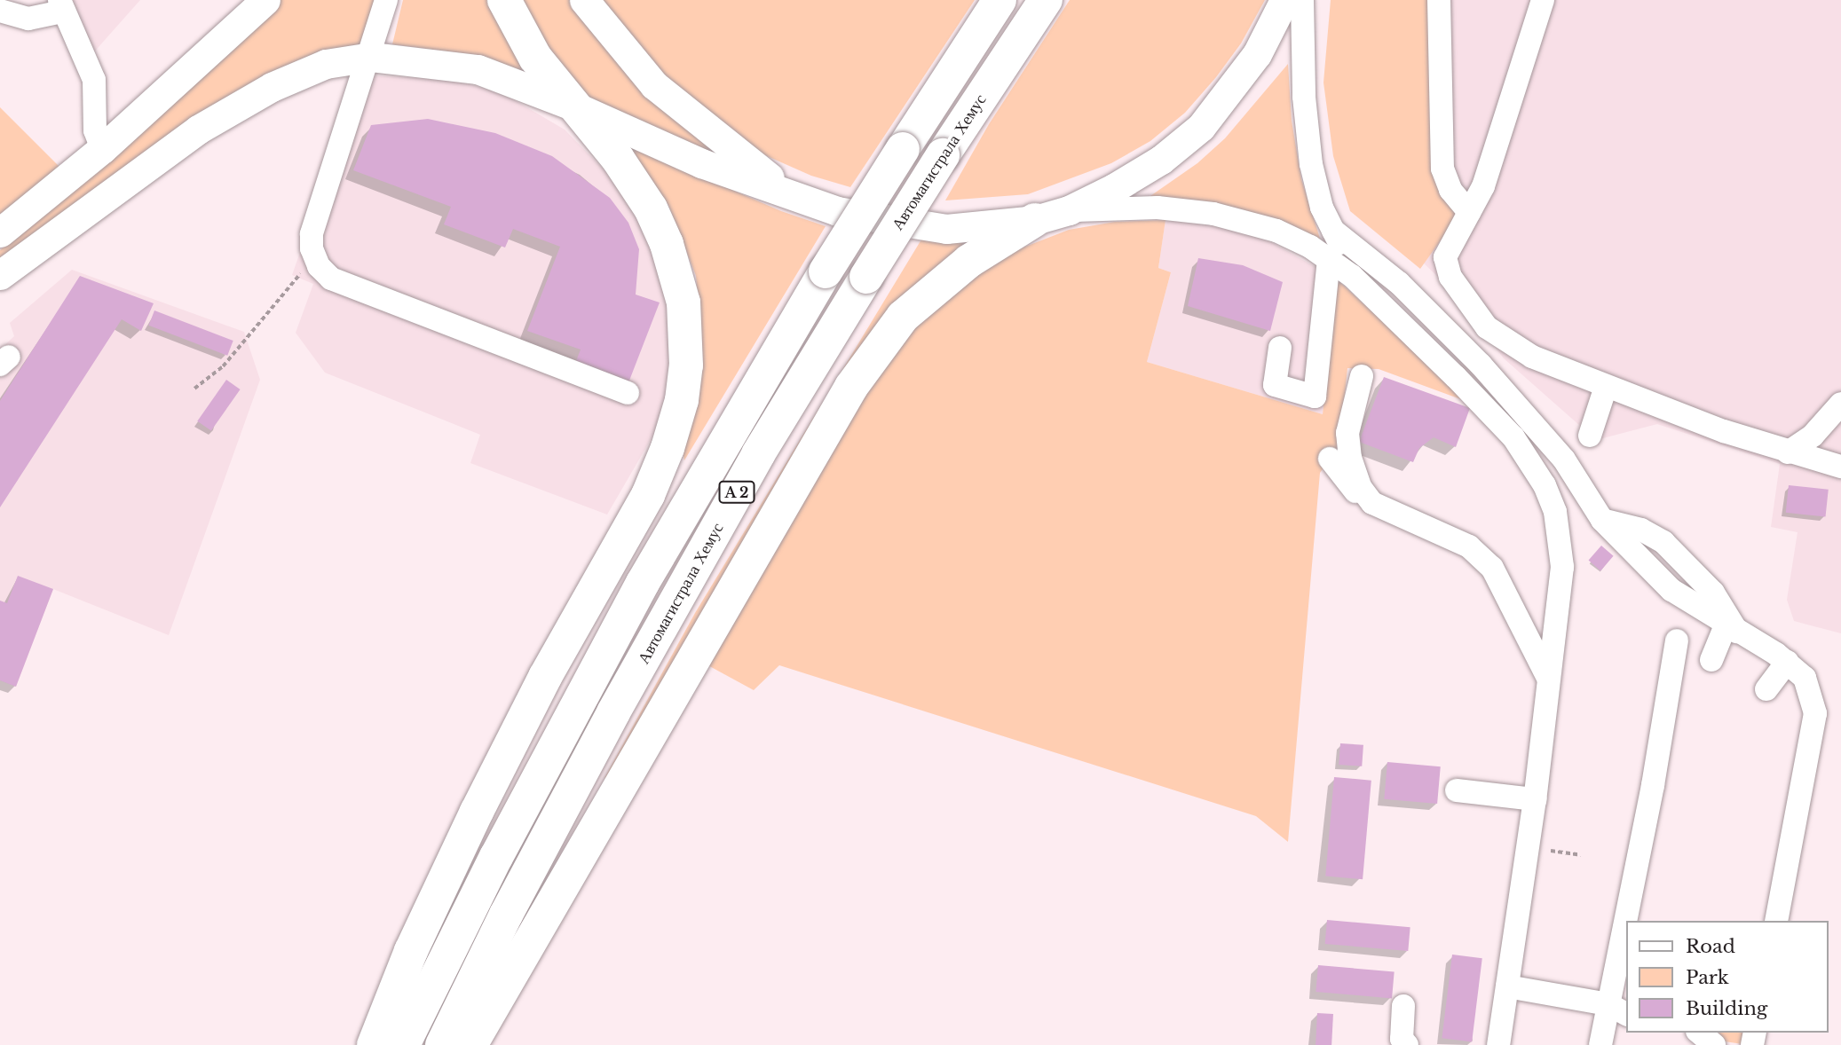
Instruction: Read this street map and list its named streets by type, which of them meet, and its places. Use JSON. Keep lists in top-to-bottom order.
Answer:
{
  "streets": {
    "highway": ["Автомагистрала Хемус", "A 2"]
  },
  "legend": ["Road", "Park", "Building"]
}
